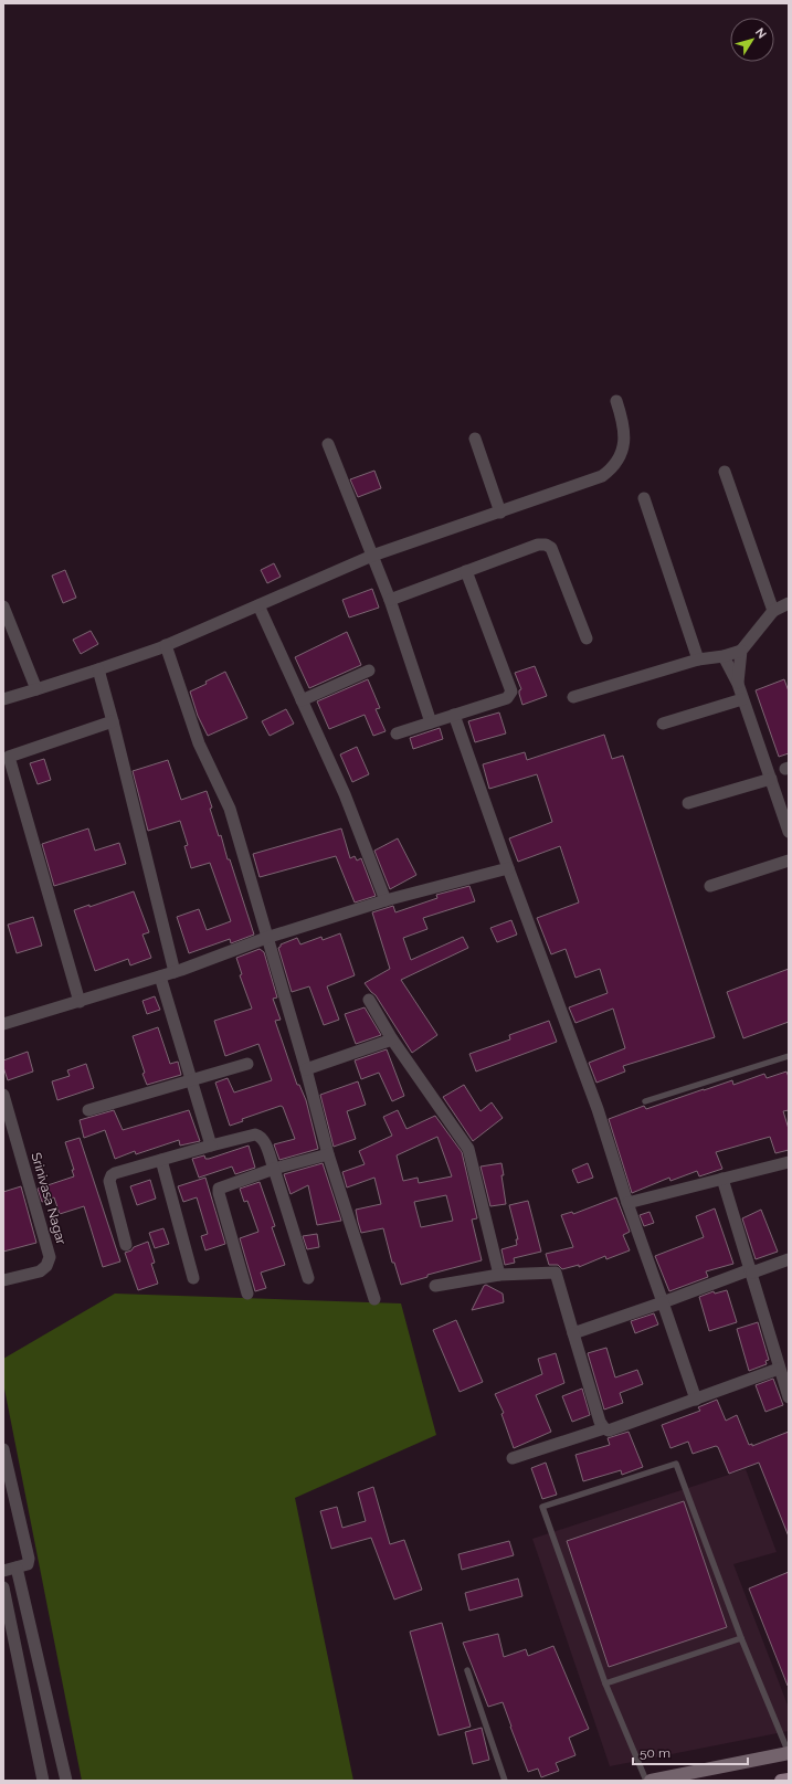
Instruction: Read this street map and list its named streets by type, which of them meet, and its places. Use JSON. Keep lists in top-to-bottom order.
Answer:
{
  "streets": {
    "street": ["Srinivasa Nagar"]
  },
  "scale_bar": "50 m",
  "north": "top right"
}
